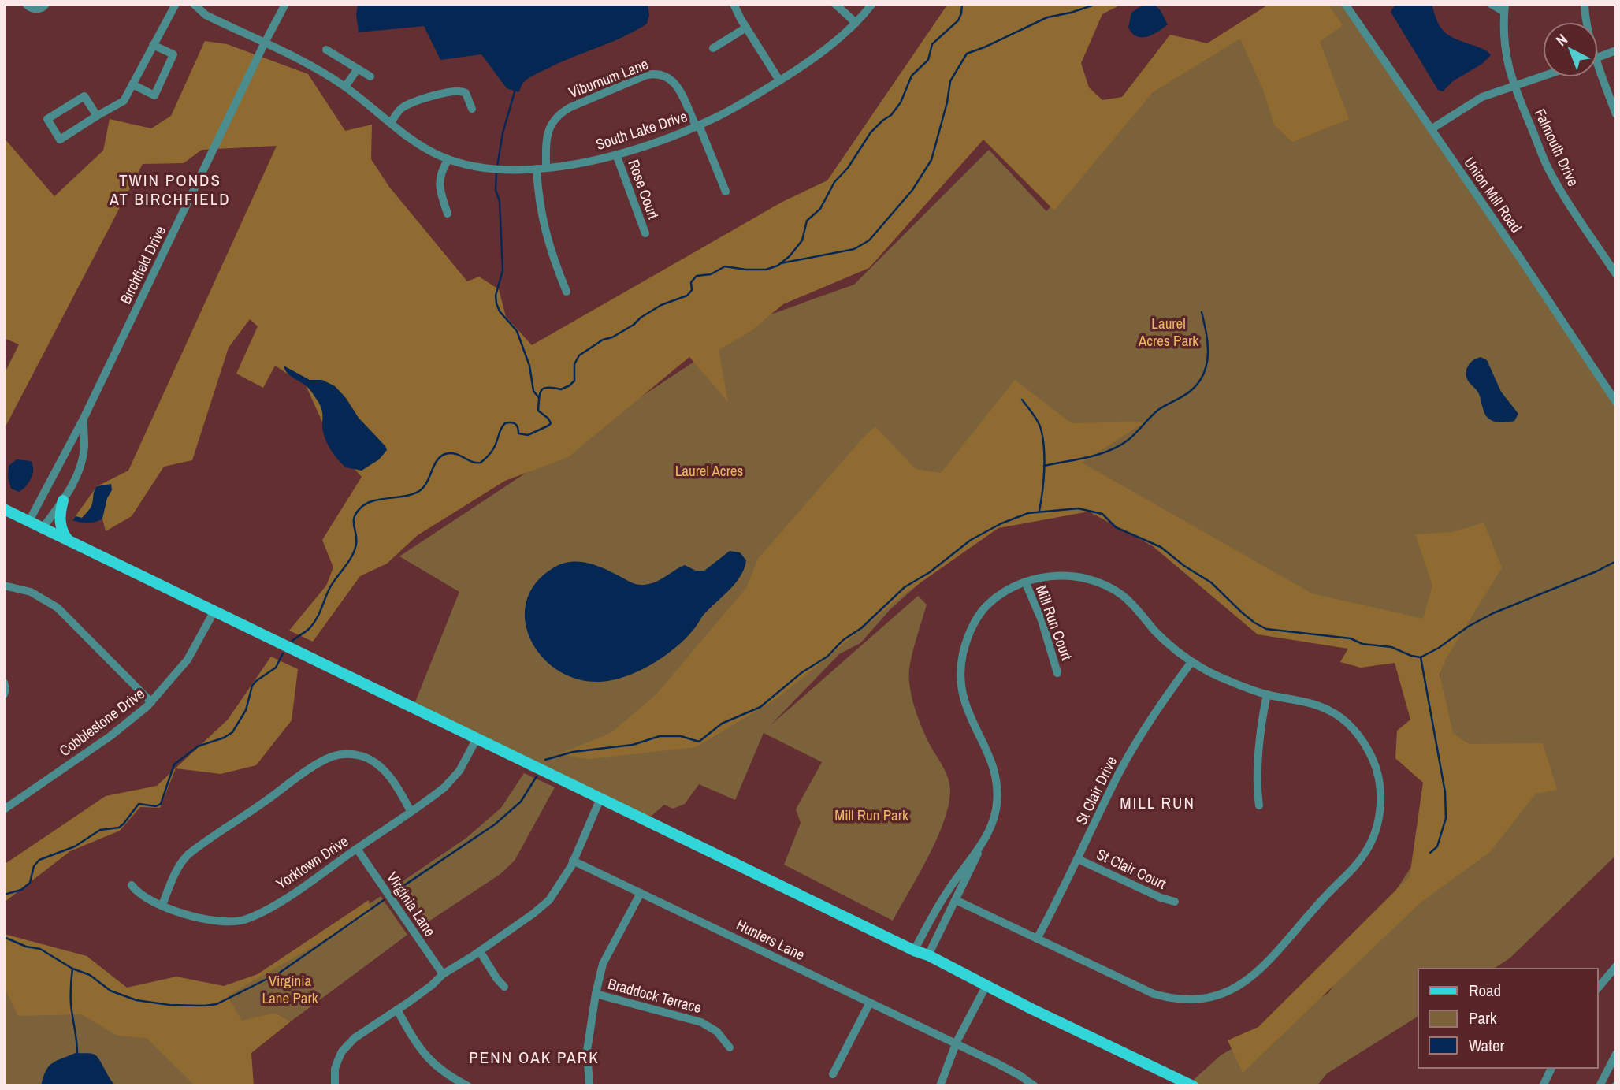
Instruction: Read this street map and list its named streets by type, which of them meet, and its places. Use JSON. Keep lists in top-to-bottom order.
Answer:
{
  "streets": {
    "street": [
      "Viburnum Lane",
      "South Lake Drive",
      "Falmouth Drive",
      "Rose Court",
      "Union Mill Road",
      "Birchfield Drive",
      "Mill Run Court",
      "Cobblestone Drive",
      "St Clair Drive",
      "Yorktown Drive",
      "St Clair Court",
      "Virginia Lane",
      "Hunters Lane",
      "Braddock Terrace"
    ]
  },
  "crossings": [
    ["Viburnum Lane", "South Lake Drive"],
    ["South Lake Drive", "Rose Court"],
    ["South Lake Drive", "Birchfield Drive"],
    ["St Clair Drive", "St Clair Court"],
    ["Yorktown Drive", "Virginia Lane"]
  ],
  "districts": ["TWIN PONDS AT BIRCHFIELD", "MILL RUN", "PENN OAK PARK"],
  "parks": [
    "Laurel Acres Park",
    "Laurel Acres",
    "Mill Run Park",
    "Virginia Lane Park"
  ],
  "legend": ["Road", "Park", "Water"],
  "north": "top left"
}
